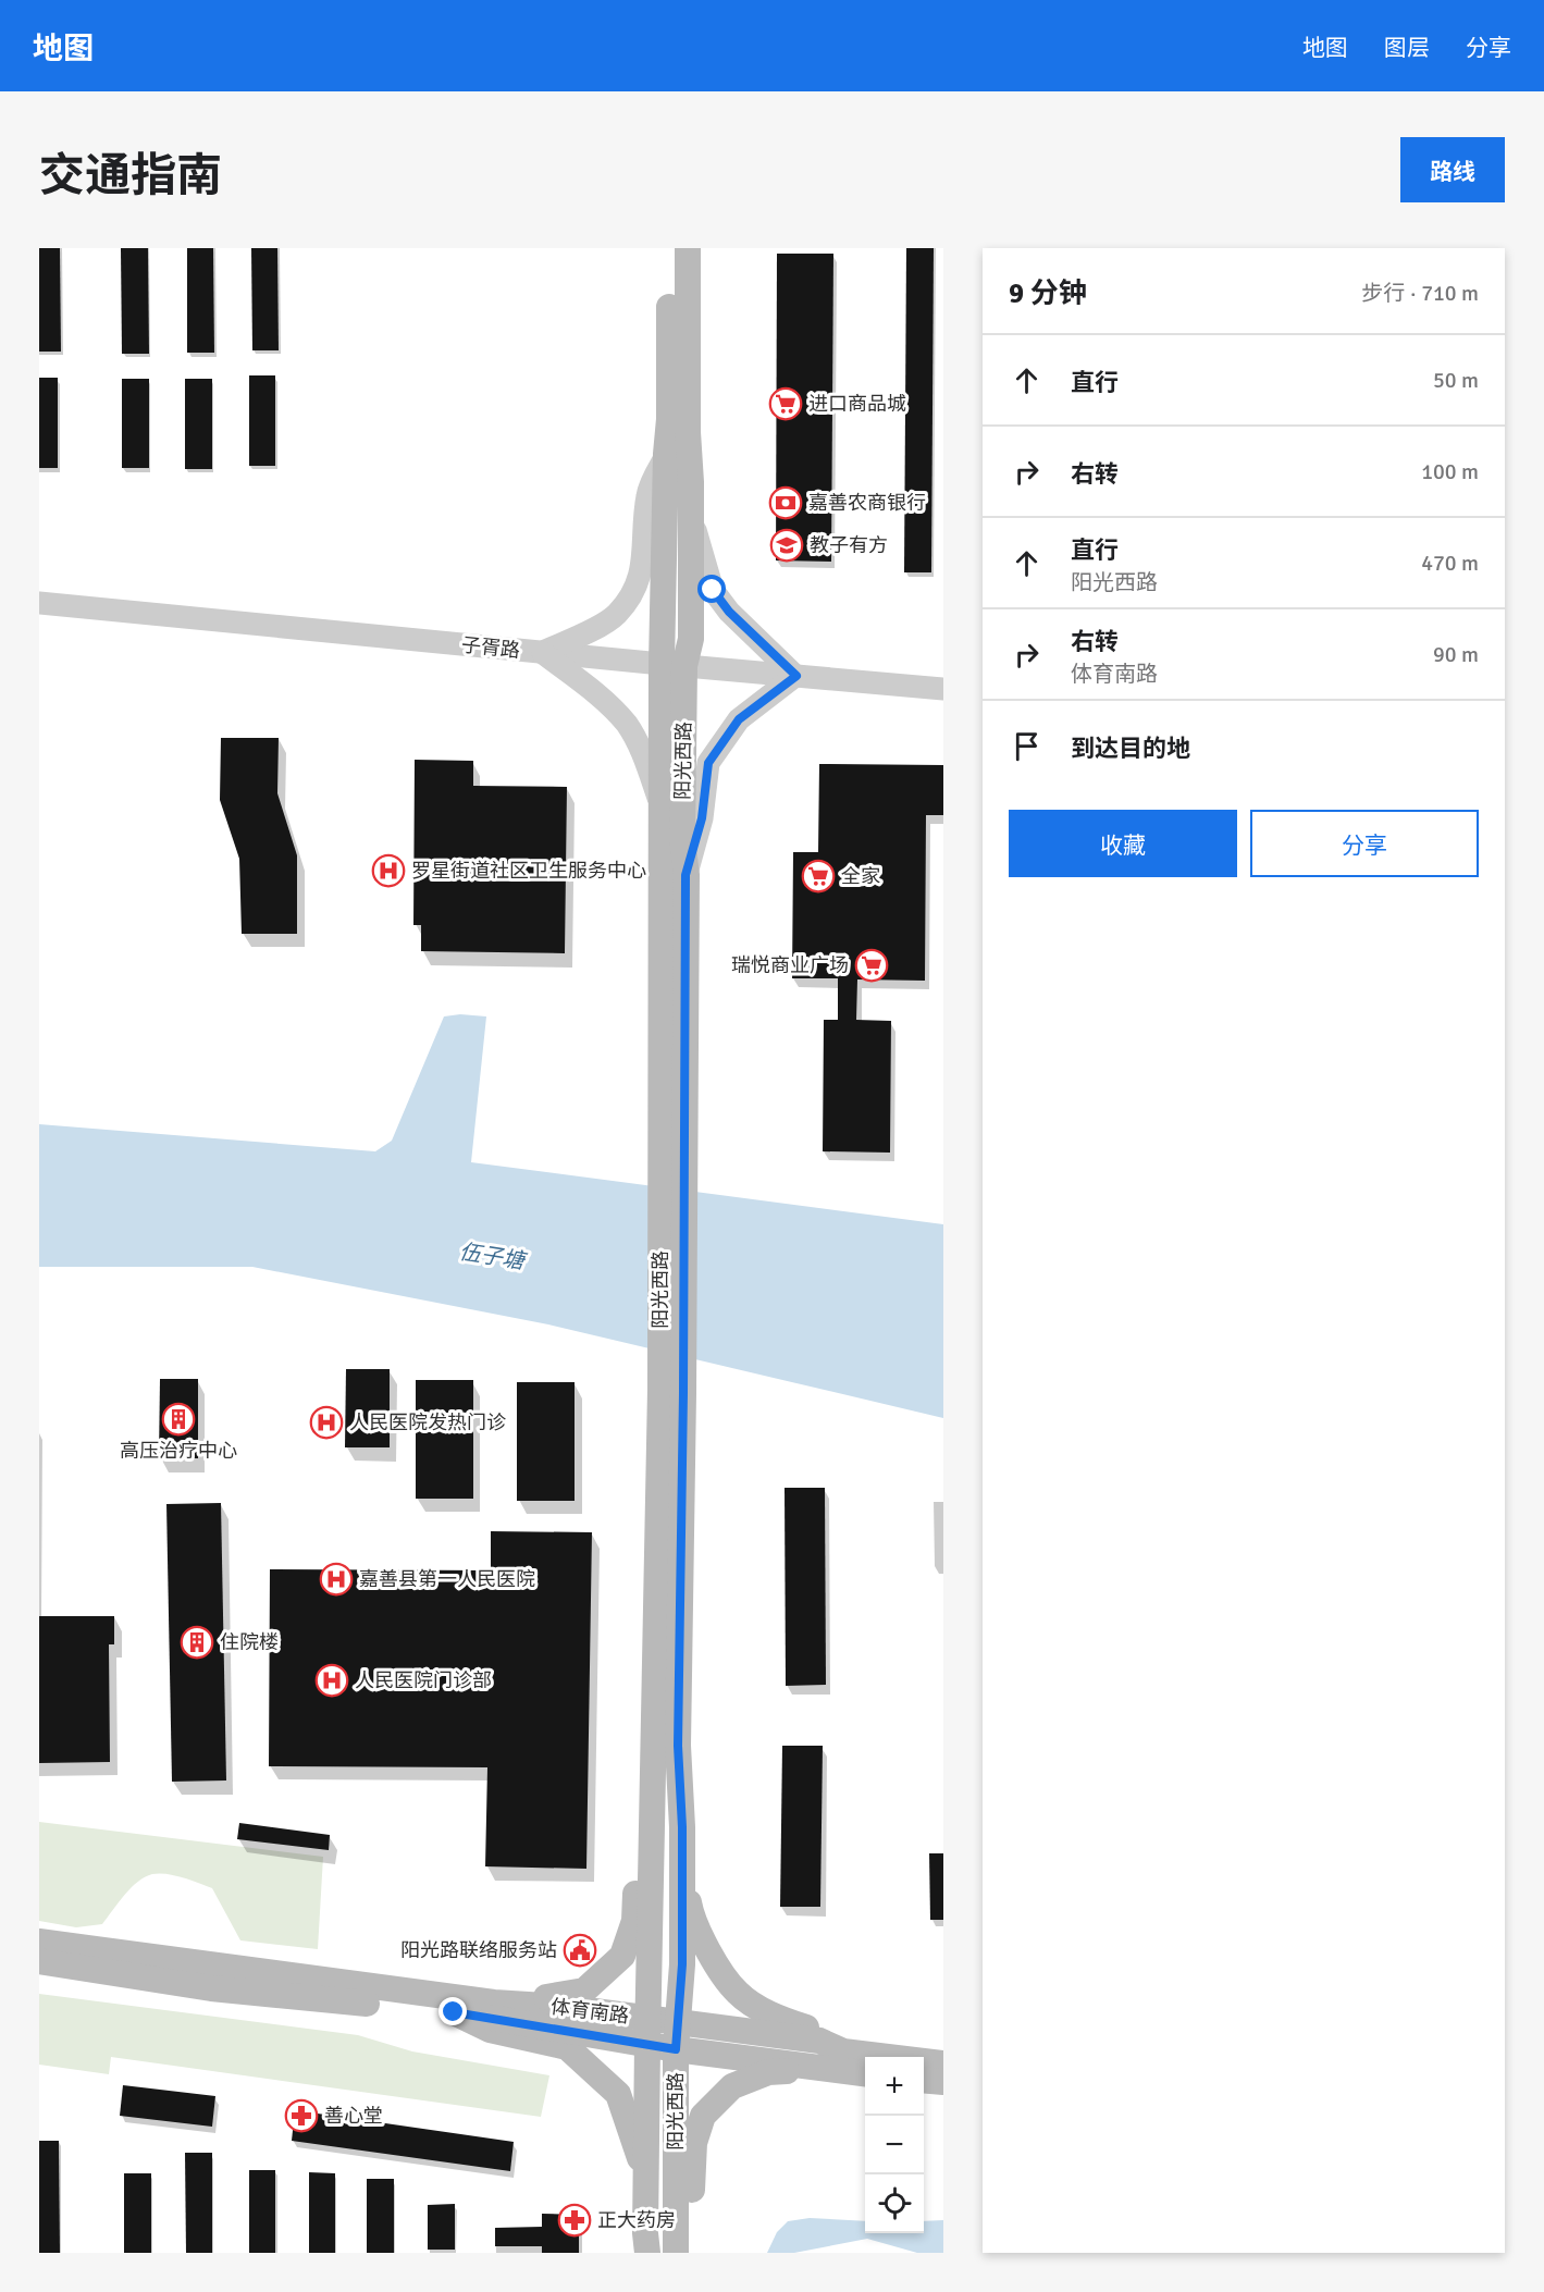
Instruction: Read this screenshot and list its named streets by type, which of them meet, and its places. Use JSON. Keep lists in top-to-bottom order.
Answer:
{
  "streets": {
    "main road": ["阳光西路", "体育南路"],
    "street": ["子胥路"]
  },
  "crossings": [
    ["子胥路", "阳光西路"],
    ["阳光西路", "体育南路"]
  ],
  "water": ["伍子塘"],
  "places": {
    "supermarket": ["进口商品城", "全家", "瑞悦商业广场"],
    "bank": ["嘉善农商银行"],
    "school or university": ["教子有方"],
    "hospital": [
      "罗星街道社区卫生服务中心",
      "人民医院发热门诊",
      "嘉善县第一人民医院",
      "人民医院门诊部"
    ],
    "building": ["高压治疗中心", "住院楼"],
    "public building": ["阳光路联络服务站"],
    "pharmacy": ["善心堂", "正大药房"]
  },
  "page": {
    "header": "地图",
    "nav": ["地图", "图层", "分享"],
    "title": "交通指南",
    "buttons": [
      "路线",
      ["收藏", "分享"]
    ],
    "heading": ["9 分钟", "步行 · 710 m"],
    "list": [
      ["直行", "50 m"],
      ["右转", "100 m"],
      ["直行", "阳光西路", "470 m"],
      ["右转", "体育南路", "90 m"],
      "到达目的地"
    ],
    "map_buttons": ["+", "−"]
  }
}
